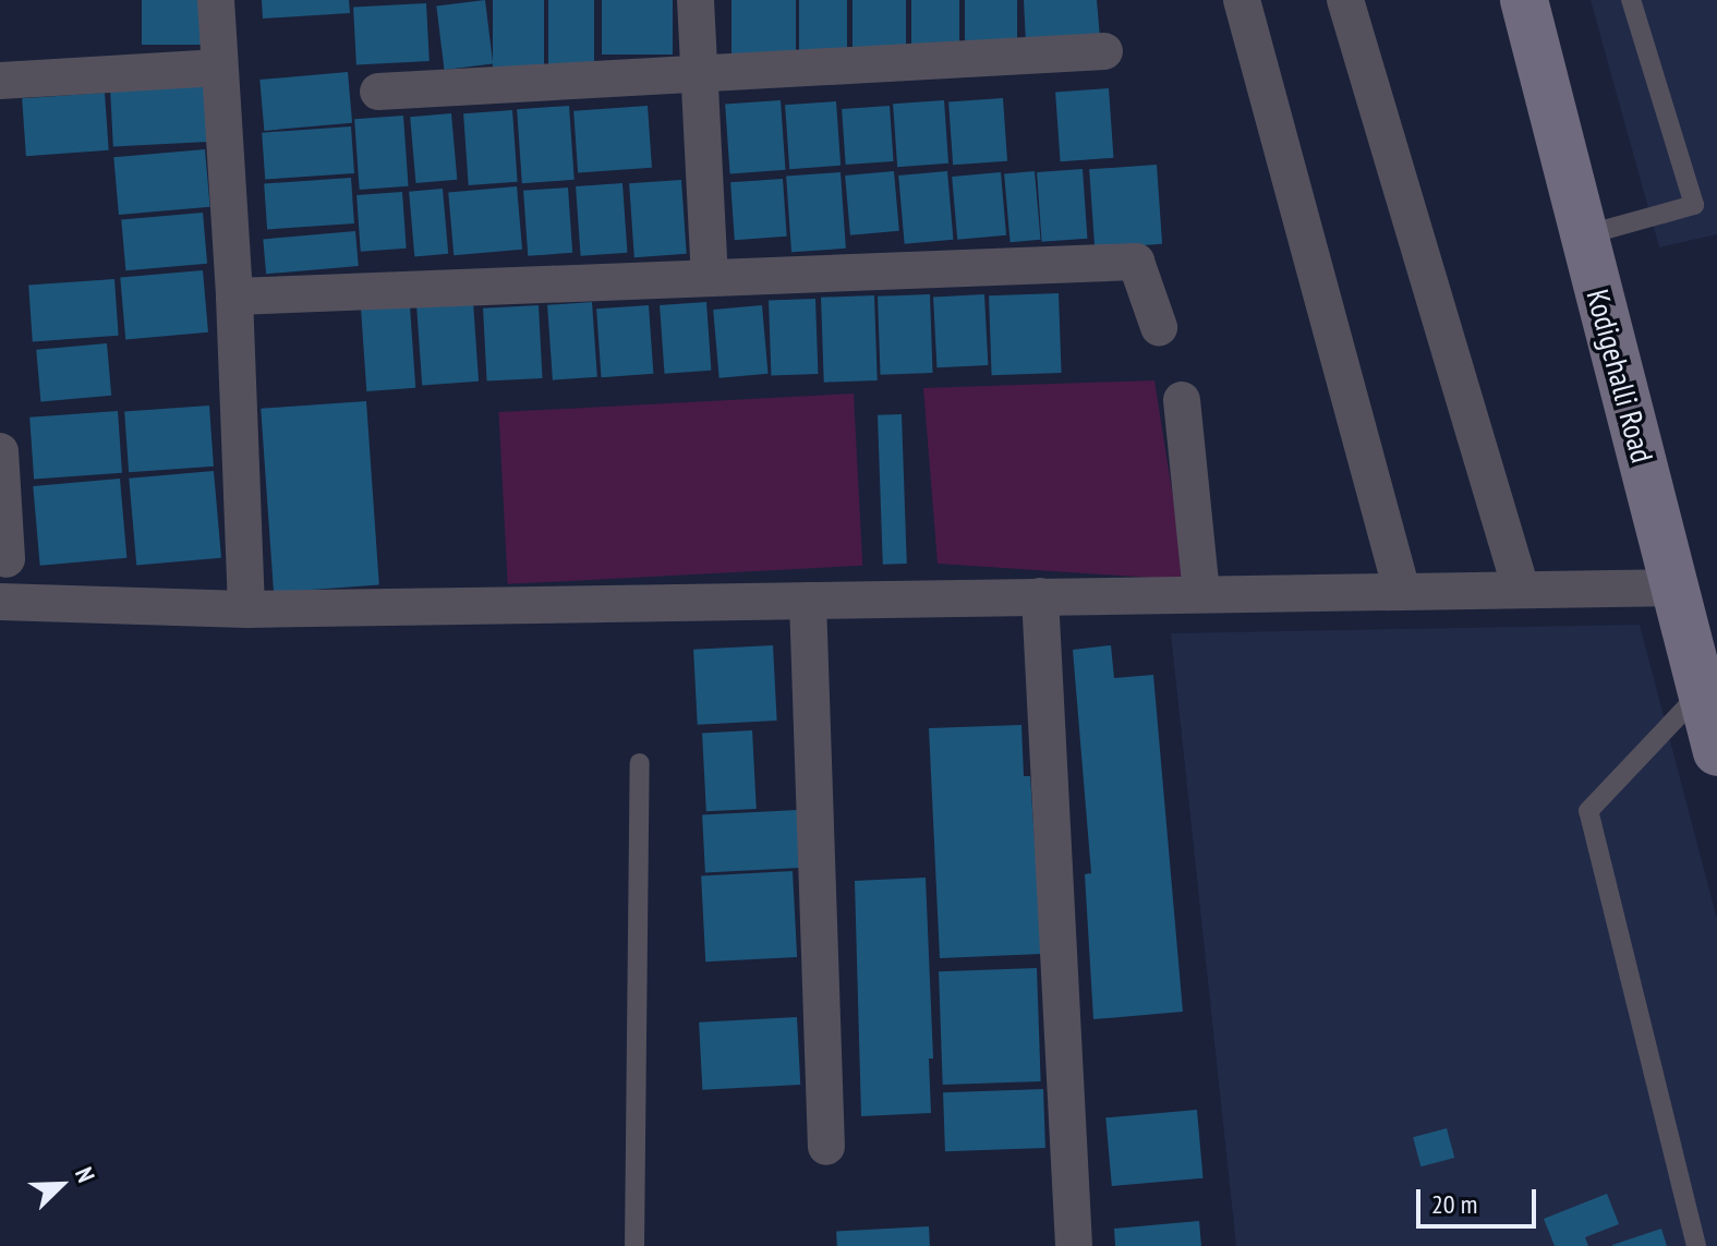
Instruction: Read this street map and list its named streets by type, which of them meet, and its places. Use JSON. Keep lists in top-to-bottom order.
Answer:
{
  "streets": {
    "main road": ["Kodigehalli Road"]
  },
  "scale_bar": "20 m",
  "north": "top right"
}
